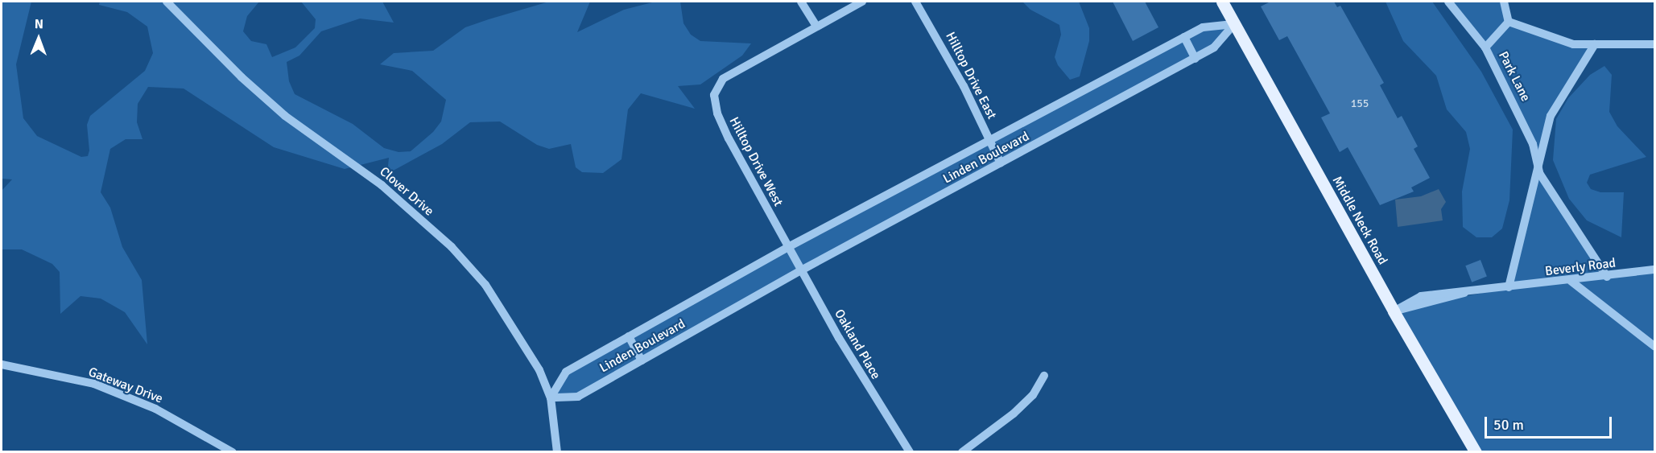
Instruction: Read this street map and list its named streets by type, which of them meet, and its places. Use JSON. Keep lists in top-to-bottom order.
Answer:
{
  "streets": {
    "main road": ["Middle Neck Road"],
    "street": [
      "Hilltop Drive East",
      "Park Lane",
      "Linden Boulevard",
      "Hilltop Drive West",
      "Clover Drive",
      "Beverly Road",
      "Oakland Place",
      "Gateway Drive"
    ]
  },
  "crossings": [
    ["Hilltop Drive East", "Linden Boulevard"],
    ["Park Lane", "Beverly Road"],
    ["Linden Boulevard", "Hilltop Drive West"],
    ["Linden Boulevard", "Clover Drive"],
    ["Linden Boulevard", "Middle Neck Road"],
    ["Linden Boulevard", "Oakland Place"],
    ["Hilltop Drive West", "Oakland Place"],
    ["Middle Neck Road", "Beverly Road"]
  ],
  "house_numbers": ["155"],
  "scale_bar": "50 m",
  "north": "top"
}
